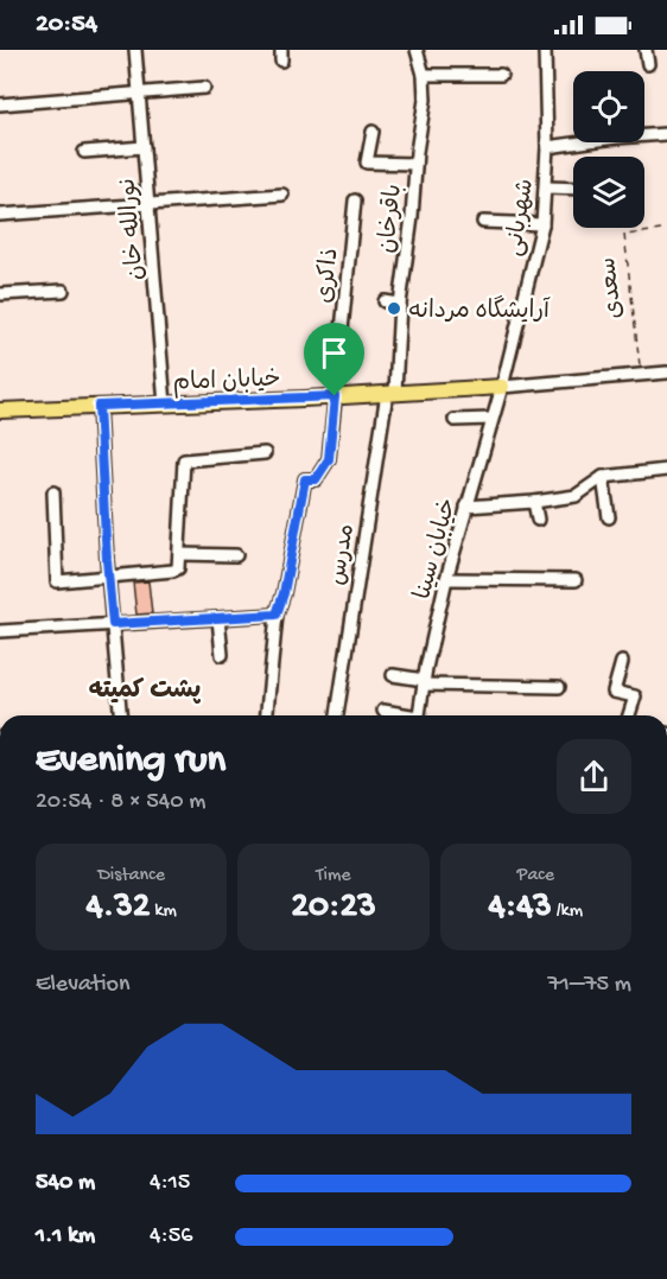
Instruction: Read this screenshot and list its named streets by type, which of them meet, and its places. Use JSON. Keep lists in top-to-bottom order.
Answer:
{
  "streets": {
    "main road": ["خیابان امام"],
    "street": [
      "شهربانی",
      "باقرخان",
      "نورالله خان",
      "ذاکری",
      "خیابان سینا",
      "مدرس"
    ],
    "path": ["سعدی"]
  },
  "crossings": [
    ["شهربانی", "خیابان امام"],
    ["شهربانی", "خیابان سینا"],
    ["باقرخان", "خیابان امام"],
    ["باقرخان", "مدرس"],
    ["نورالله خان", "خیابان امام"],
    ["ذاکری", "خیابان امام"],
    ["سعدی", "خیابان امام"],
    ["خیابان امام", "خیابان سینا"],
    ["خیابان امام", "مدرس"]
  ],
  "districts": ["پشت کمیته"],
  "places": ["آرایشگاه مردانه"],
  "page": {
    "status": "20:54",
    "heading": ["Evening run", "20:54 · 8 × 540 m"],
    "stats": [
      ["Distance", "4.32 km"],
      ["Time", "20:23"],
      ["Pace", "4:43 /km"]
    ],
    "chart": ["Elevation", "71–75 m"],
    "list": [
      {
        "name": "540 m",
        "note": "4:15"
      },
      {
        "name": "1.1 km",
        "note": "4:56"
      }
    ]
  }
}
